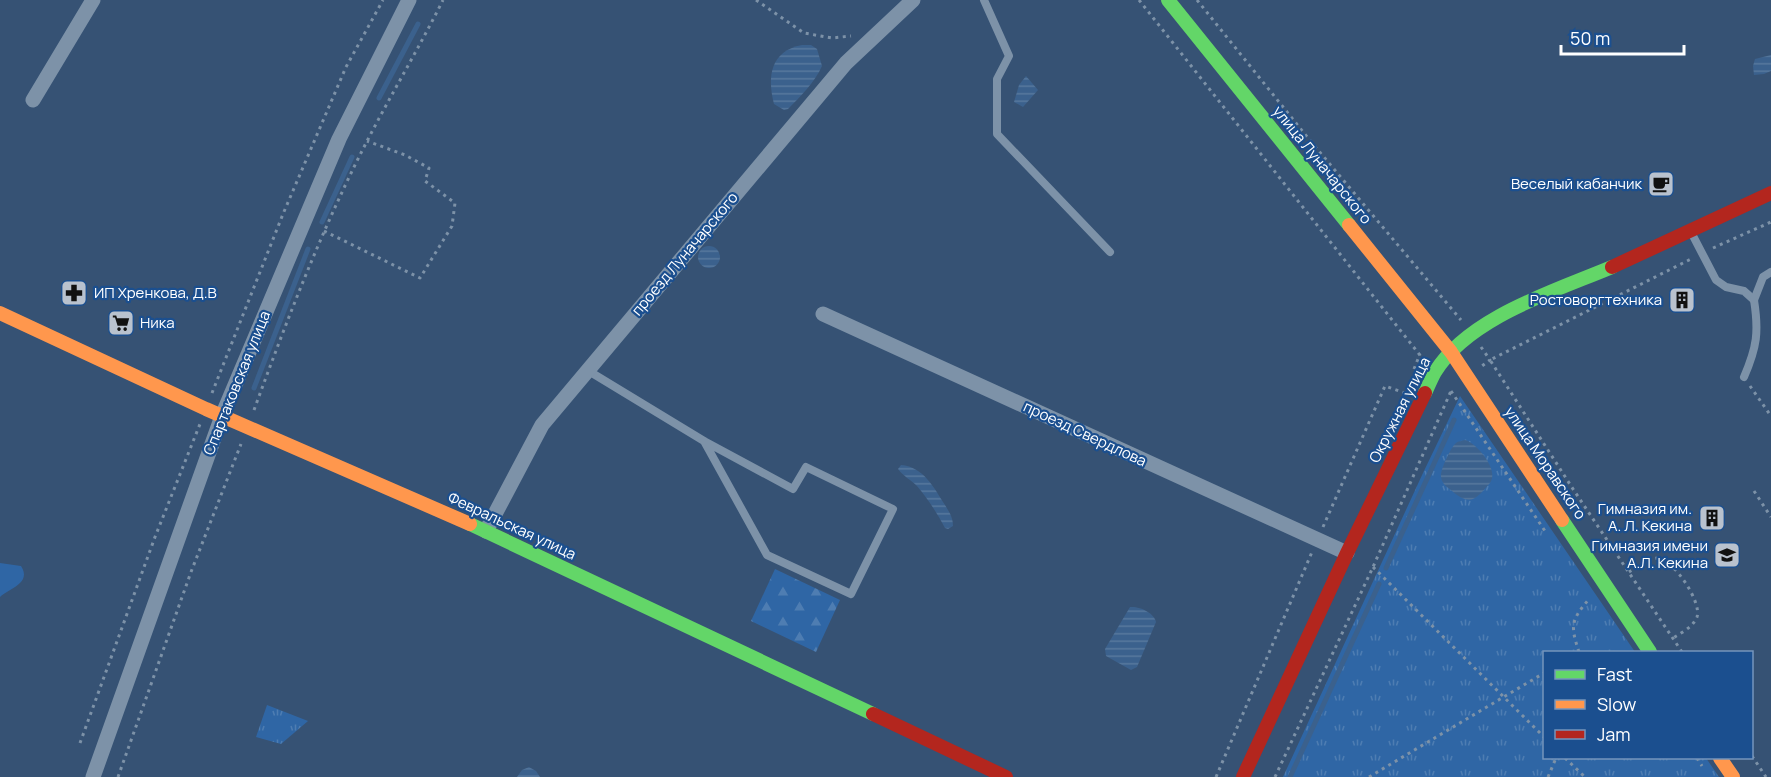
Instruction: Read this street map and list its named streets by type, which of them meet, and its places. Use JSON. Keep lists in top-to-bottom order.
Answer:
{
  "streets": {
    "street": [
      "улица Луначарского",
      "проезд Луначарского",
      "Спартаковская улица",
      "Окружная улица",
      "проезд Свердлова",
      "улица Моравского",
      "Февральская улица"
    ]
  },
  "crossings": [
    ["улица Луначарского", "Окружная улица"],
    ["улица Луначарского", "улица Моравского"],
    ["проезд Луначарского", "Февральская улица"],
    ["Спартаковская улица", "Февральская улица"],
    ["Окружная улица", "проезд Свердлова"],
    ["Окружная улица", "улица Моравского"]
  ],
  "places": {
    "cafe": ["Веселый кабанчик"],
    "pharmacy": ["ИП Хренкова, Д.В"],
    "building": ["Ростоворгтехника", "Гимназия им. А. Л. Кекина"],
    "supermarket": ["Ника"],
    "school or university": ["Гимназия имени А.Л. Кекина"]
  },
  "legend": ["Fast", "Slow", "Jam"],
  "scale_bar": "50 m"
}
